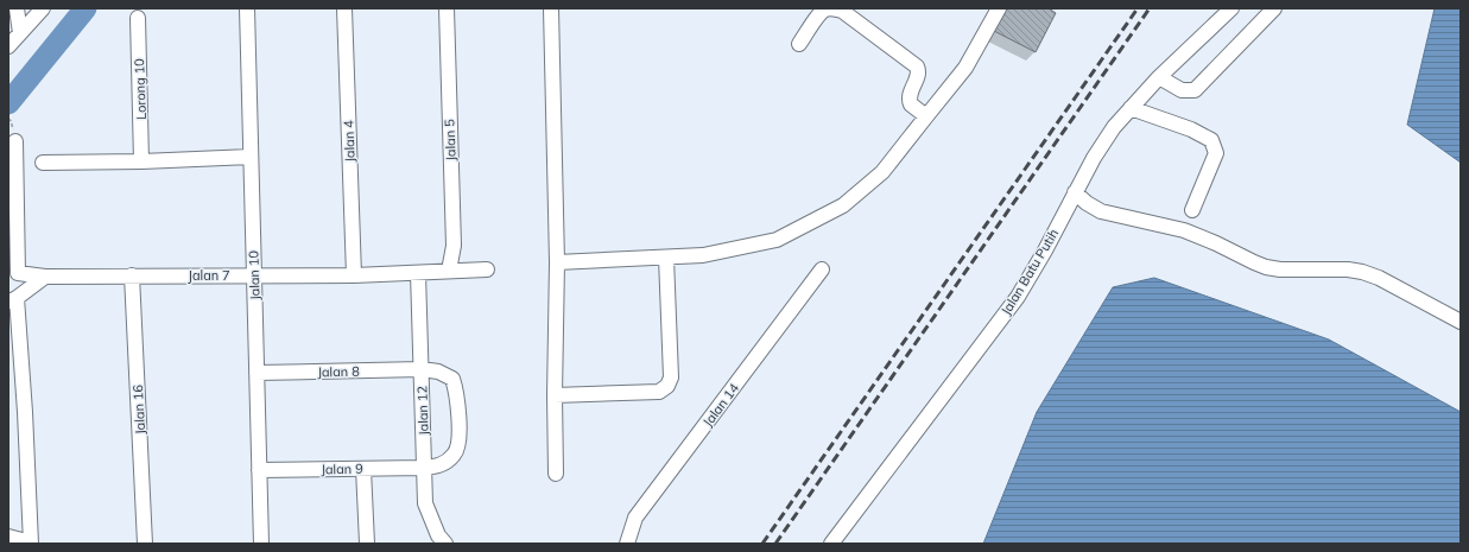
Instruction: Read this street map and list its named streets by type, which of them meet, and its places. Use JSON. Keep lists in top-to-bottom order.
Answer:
{
  "streets": {
    "street": [
      "Lorong 10",
      "Jalan 5",
      "Jalan 4",
      "Jalan Batu Putih",
      "Jalan 7",
      "Jalan 10",
      "Jalan 8",
      "Jalan 14",
      "Jalan 16",
      "Jalan 12",
      "Jalan 9"
    ]
  },
  "crossings": [
    ["Jalan 5", "Jalan 7"],
    ["Jalan 4", "Jalan 7"],
    ["Jalan 7", "Jalan 10"],
    ["Jalan 7", "Jalan 16"],
    ["Jalan 7", "Jalan 12"],
    ["Jalan 10", "Jalan 8"],
    ["Jalan 10", "Jalan 9"],
    ["Jalan 8", "Jalan 12"],
    ["Jalan 8", "Jalan 9"],
    ["Jalan 12", "Jalan 9"]
  ]
}
